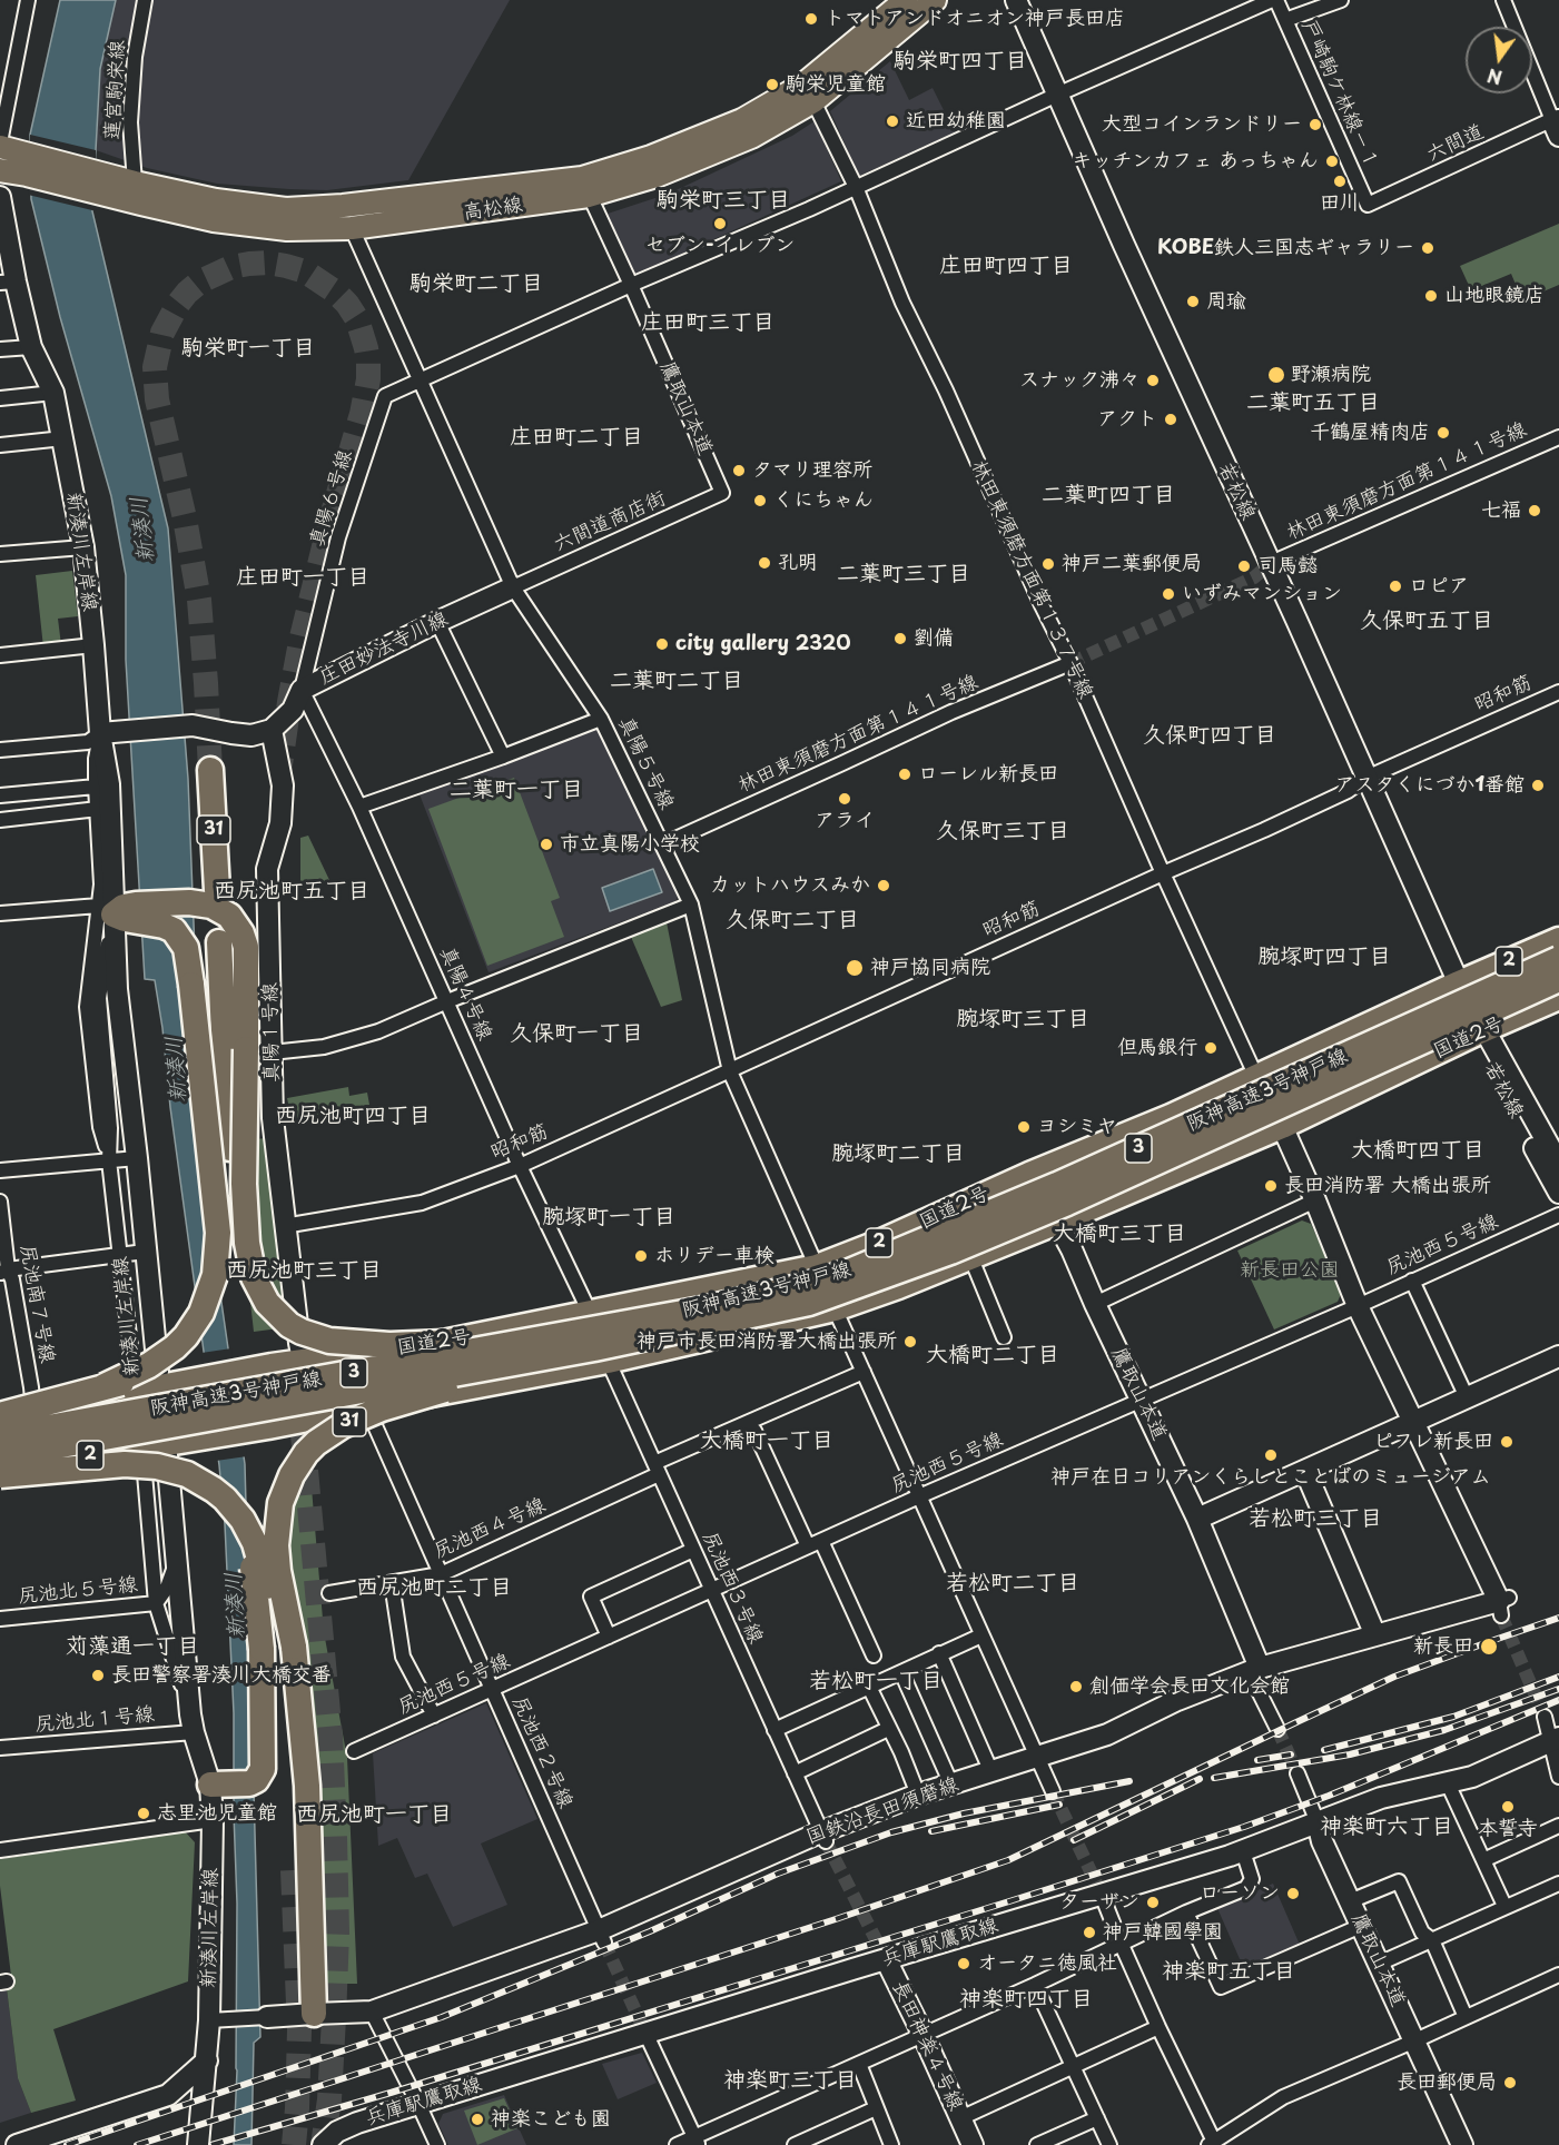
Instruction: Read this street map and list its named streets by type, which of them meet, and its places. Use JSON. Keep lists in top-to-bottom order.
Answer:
{
  "streets": {
    "highway": [
      "31",
      "2",
      "国道2号",
      "阪神高速3号神戸線",
      "3"
    ],
    "main road": ["高松線"],
    "street": [
      "蓮宮駒栄線",
      "戸崎駒ケ林線－１",
      "六間道",
      "鷹取山本道",
      "林田東須磨方面第１４１号線",
      "若松線",
      "真陽６号線",
      "六間道商店街",
      "新湊川左岸線",
      "林田東須磨方面第１３７号線",
      "庄田妙法寺川線",
      "昭和筋",
      "真陽５号線",
      "真陽４号線",
      "真陽１号線",
      "尻池西５号線",
      "尻池南７号線",
      "尻池西４号線",
      "尻池西３号線",
      "尻池北５号線",
      "尻池北１号線",
      "尻池西２号線",
      "国鉄沿長田須磨線",
      "兵庫駅鷹取線",
      "長田神楽４号線"
    ]
  },
  "crossings": [
    ["蓮宮駒栄線", "高松線"],
    ["戸崎駒ケ林線－１", "六間道"],
    ["戸崎駒ケ林線－１", "真陽６号線"],
    ["高松線", "鷹取山本道"],
    ["高松線", "林田東須磨方面第１３７号線"],
    ["高松線", "真陽５号線"],
    ["鷹取山本道", "真陽６号線"],
    ["鷹取山本道", "六間道商店街"],
    ["鷹取山本道", "国道2号"],
    ["鷹取山本道", "尻池西５号線"],
    ["鷹取山本道", "国鉄沿長田須磨線"],
    ["鷹取山本道", "兵庫駅鷹取線"],
    ["林田東須磨方面第１４１号線", "若松線"],
    ["林田東須磨方面第１４１号線", "林田東須磨方面第１３７号線"],
    ["林田東須磨方面第１４１号線", "真陽５号線"],
    ["若松線", "真陽６号線"],
    ["若松線", "昭和筋"],
    ["若松線", "国道2号"],
    ["真陽６号線", "林田東須磨方面第１３７号線"],
    ["真陽６号線", "庄田妙法寺川線"],
    ["真陽６号線", "真陽５号線"],
    ["真陽６号線", "真陽４号線"],
    ["六間道商店街", "庄田妙法寺川線"],
    ["六間道商店街", "真陽５号線"],
    ["新湊川左岸線", "31"],
    ["新湊川左岸線", "国道2号"],
    ["新湊川左岸線", "3"],
    ["新湊川左岸線", "尻池北５号線"],
    ["新湊川左岸線", "尻池北１号線"],
    ["林田東須磨方面第１３７号線", "昭和筋"],
    ["林田東須磨方面第１３７号線", "国道2号"],
    ["庄田妙法寺川線", "真陽５号線"],
    ["庄田妙法寺川線", "真陽４号線"],
    ["庄田妙法寺川線", "真陽１号線"],
    ["昭和筋", "真陽５号線"],
    ["昭和筋", "真陽４号線"],
    ["昭和筋", "真陽１号線"],
    ["真陽５号線", "国道2号"],
    ["31", "真陽４号線"],
    ["31", "国道2号"],
    ["31", "阪神高速3号神戸線"],
    ["31", "3"],
    ["31", "尻池西３号線"],
    ["31", "国鉄沿長田須磨線"],
    ["真陽４号線", "国道2号"],
    ["真陽４号線", "阪神高速3号神戸線"],
    ["真陽４号線", "3"],
    ["真陽４号線", "尻池西３号線"],
    ["真陽１号線", "国道2号"],
    ["国道2号", "阪神高速3号神戸線"],
    ["国道2号", "3"],
    ["国道2号", "尻池南７号線"],
    ["国道2号", "尻池西３号線"],
    ["国道2号", "尻池西２号線"],
    ["阪神高速3号神戸線", "3"],
    ["阪神高速3号神戸線", "尻池西３号線"],
    ["3", "尻池西３号線"],
    ["尻池西５号線", "尻池西３号線"],
    ["尻池西５号線", "尻池西２号線"],
    ["尻池西４号線", "尻池西３号線"],
    ["尻池西４号線", "尻池西２号線"],
    ["尻池西３号線", "国鉄沿長田須磨線"],
    ["尻池西２号線", "国鉄沿長田須磨線"],
    ["兵庫駅鷹取線", "長田神楽４号線"]
  ],
  "districts": [
    "駒栄町四丁目",
    "駒栄町三丁目",
    "庄田町四丁目",
    "駒栄町二丁目",
    "庄田町三丁目",
    "駒栄町一丁目",
    "二葉町五丁目",
    "庄田町二丁目",
    "二葉町四丁目",
    "二葉町三丁目",
    "庄田町一丁目",
    "久保町五丁目",
    "二葉町二丁目",
    "久保町四丁目",
    "二葉町一丁目",
    "久保町三丁目",
    "西尻池町五丁目",
    "久保町二丁目",
    "腕塚町四丁目",
    "腕塚町三丁目",
    "久保町一丁目",
    "西尻池町四丁目",
    "大橋町四丁目",
    "腕塚町二丁目",
    "腕塚町一丁目",
    "大橋町三丁目",
    "西尻池町三丁目",
    "大橋町二丁目",
    "大橋町一丁目",
    "若松町三丁目",
    "若松町二丁目",
    "西尻池町二丁目",
    "苅藻通一丁目",
    "若松町一丁目",
    "西尻池町一丁目",
    "神楽町六丁目",
    "神楽町五丁目",
    "神楽町四丁目",
    "神楽町三丁目"
  ],
  "water": ["新湊川"],
  "parks": ["新長田公園"],
  "places": [
    "トマトアンドオニオン神戸長田店",
    "駒栄児童館",
    "近田幼稚園",
    "大型コインランドリー",
    "キッチンカフェ あっちゃん",
    "田川",
    "セブン-イレブン",
    "KOBE鉄人三国志ギャラリー",
    "山地眼鏡店",
    "周瑜",
    "野瀬病院",
    "スナック沸々",
    "アクト",
    "千鶴屋精肉店",
    "タマリ理容所",
    "くにちゃん",
    "七福",
    "孔明",
    "神戸二葉郵便局",
    "司馬懿",
    "ロピア",
    "いずみマンション",
    "劉備",
    "city gallery 2320",
    "ローレル新長田",
    "アスタくにづか1番館",
    "アライ",
    "市立真陽小学校",
    "カットハウスみか",
    "神戸協同病院",
    "但馬銀行",
    "ヨシミヤ",
    "長田消防署 大橋出張所",
    "ホリデー車検",
    "神戸市長田消防署大橋出張所",
    "ピフレ新長田",
    "神戸在日コリアンくらしとことばのミュージアム",
    "新長田",
    "長田警察署湊川大橋交番",
    "創価学会長田文化会館",
    "本誓寺",
    "志里池児童館",
    "ローソン",
    "ターザン",
    "神戸韓國學園",
    "オータニ徳風社",
    "長田郵便局",
    "神楽こども園"
  ],
  "north": "bottom"
}
